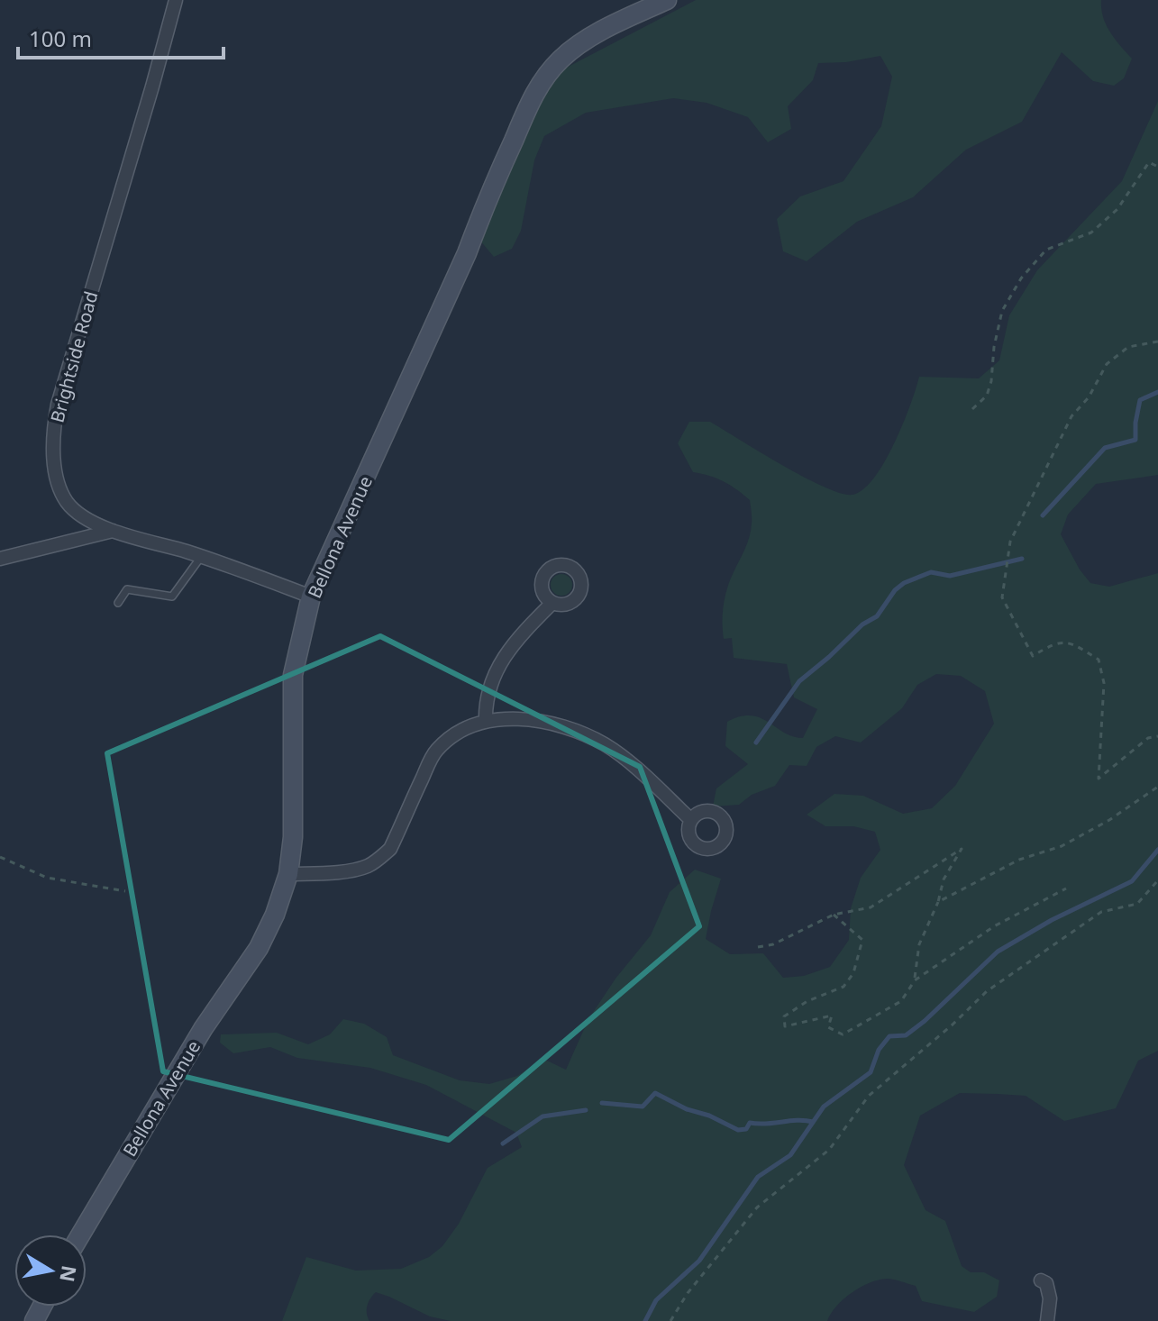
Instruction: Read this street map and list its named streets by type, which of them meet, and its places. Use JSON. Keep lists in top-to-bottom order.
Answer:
{
  "streets": {
    "main road": ["Bellona Avenue"],
    "street": ["Brightside Road"]
  },
  "crossings": [
    ["Brightside Road", "Bellona Avenue"]
  ],
  "scale_bar": "100 m",
  "north": "right"
}
